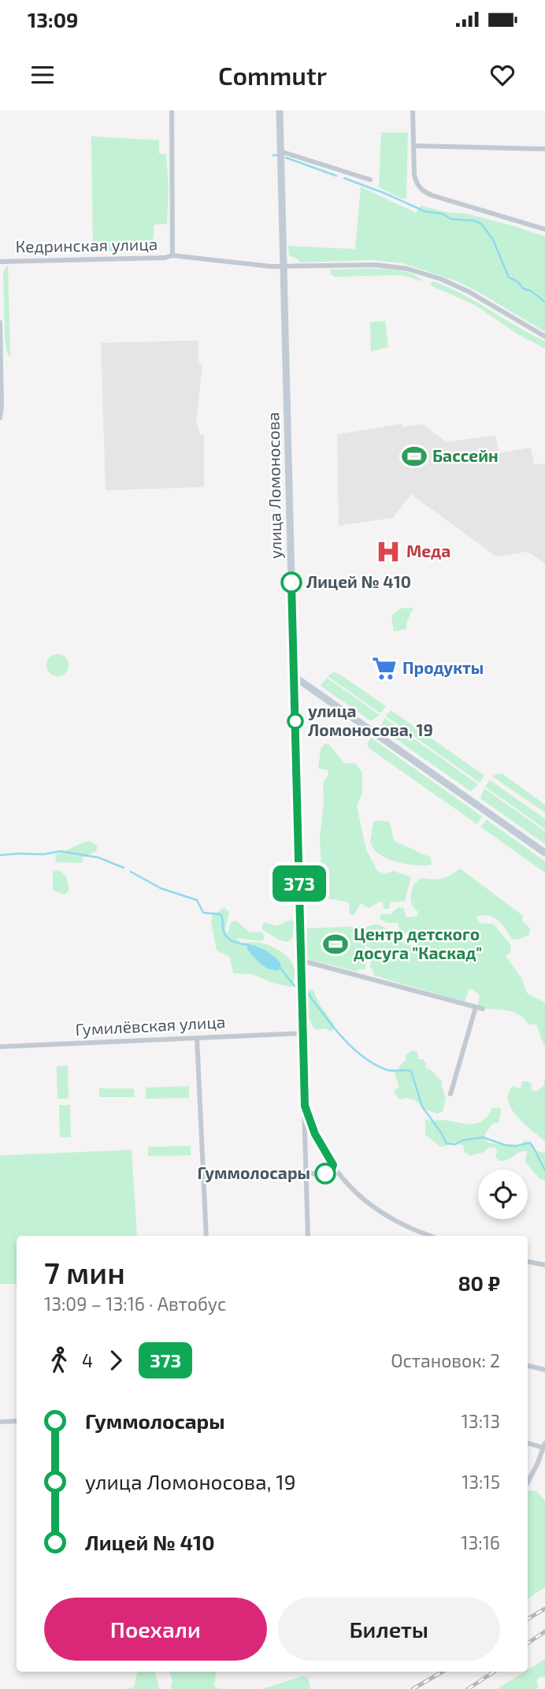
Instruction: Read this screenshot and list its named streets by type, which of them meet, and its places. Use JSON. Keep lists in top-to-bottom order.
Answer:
{
  "streets": {
    "street": ["Кедринская улица", "улица Ломоносова", "Гумилёвская улица"]
  },
  "crossings": [
    ["Кедринская улица", "улица Ломоносова"],
    ["улица Ломоносова", "Гумилёвская улица"]
  ],
  "places": {
    "sports": ["Бассейн", "Центр детского досуга \"Каскад\""],
    "hospital": ["Меда"],
    "other": ["Лицей № 410", "улица Ломоносова, 19", "Гуммолосары"],
    "supermarket": ["Продукты"]
  },
  "lines": ["bus line 373"],
  "page": {
    "status": "13:09",
    "header": "Commutr",
    "on_map": "373",
    "heading": ["7 мин", "13:09 – 13:16 · Автобус", "80 ₽"],
    "legs": ["4", "373", "Остановок: 2"],
    "list": [
      {
        "name": "Гуммолосары",
        "value": "13:13"
      },
      {
        "name": "улица Ломоносова, 19",
        "value": "13:15"
      },
      {
        "name": "Лицей № 410",
        "value": "13:16"
      }
    ],
    "buttons": ["Поехали", "Билеты"]
  }
}
